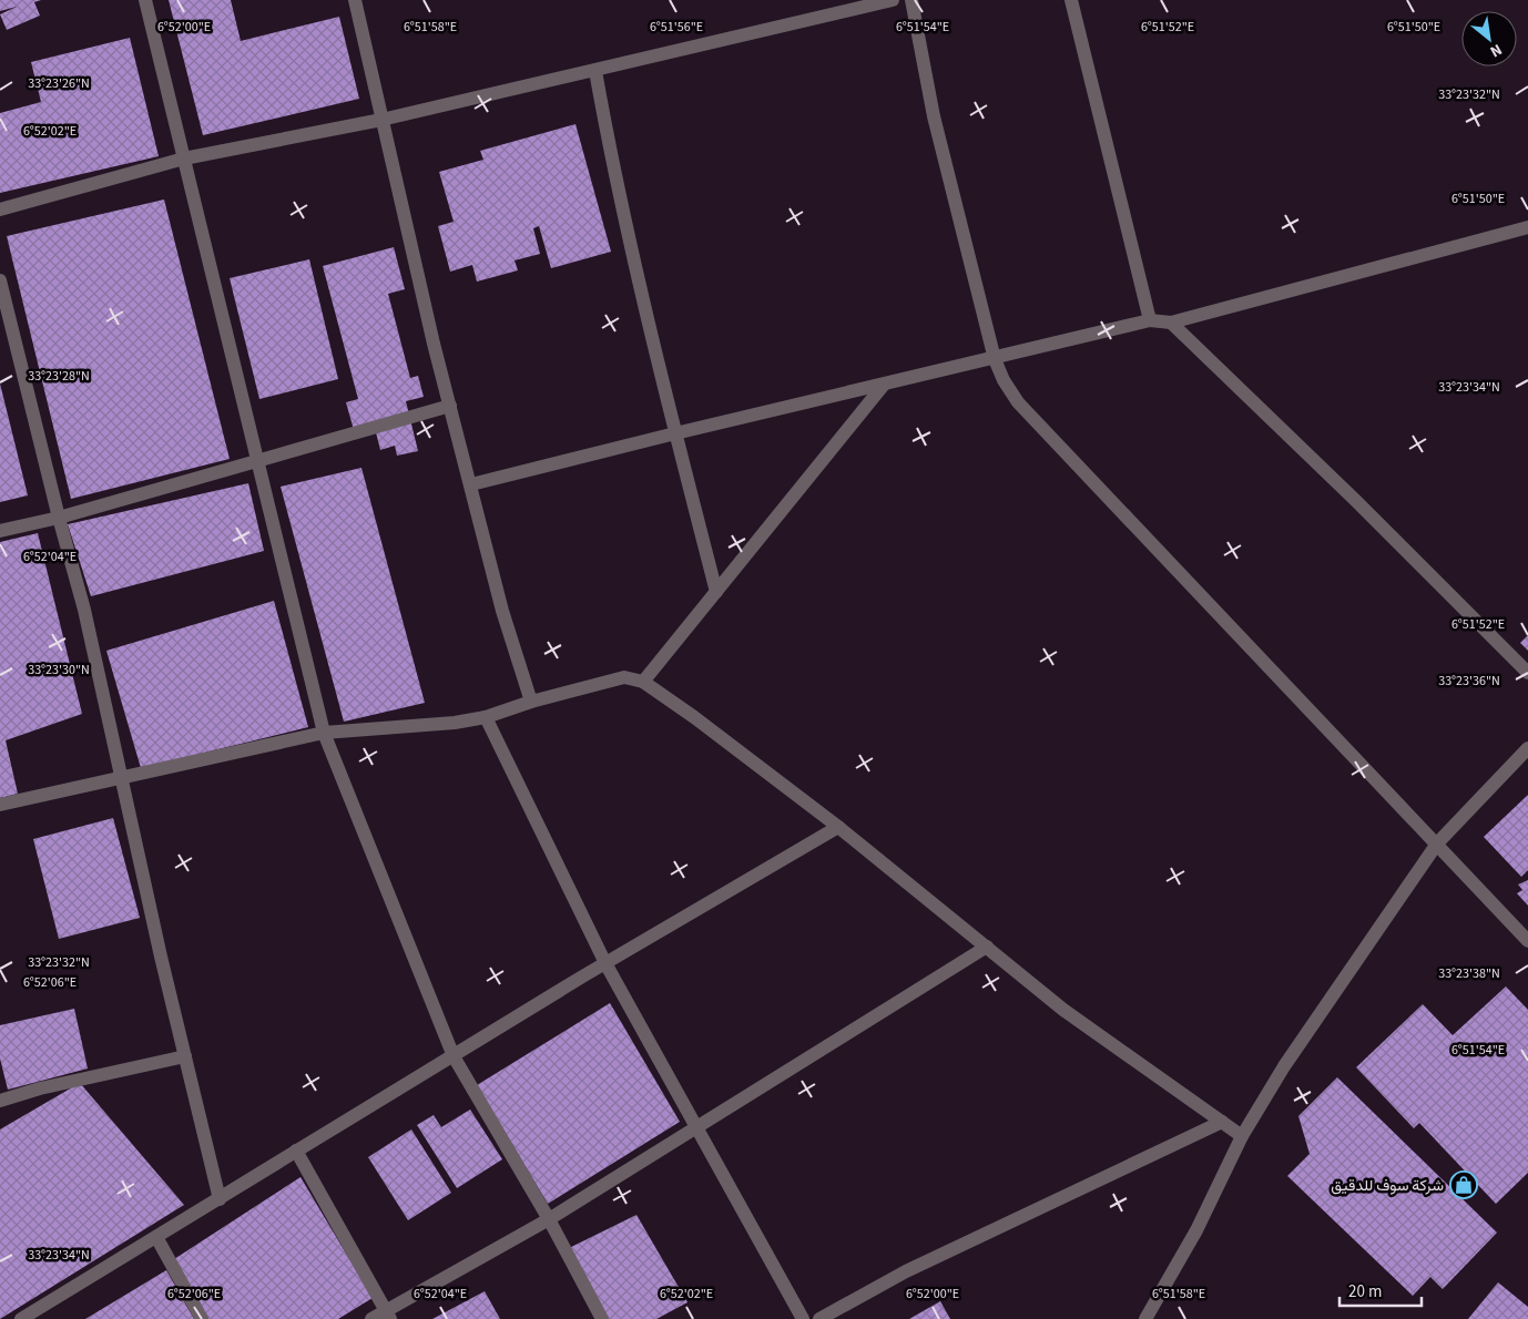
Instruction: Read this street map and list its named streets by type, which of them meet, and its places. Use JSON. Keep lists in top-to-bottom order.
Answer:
{
  "places": {
    "shop": ["شركة سوف للدقيق"]
  },
  "scale_bar": "20 m",
  "north": "bottom right",
  "coordinates": [
    "6°51'52\"E",
    "6°52'00\"E",
    "6°51'58\"E",
    "6°51'56\"E",
    "6°51'54\"E",
    "6°51'50\"E",
    "33°23'26\"N",
    "33°23'32\"N",
    "6°52'02\"E",
    "33°23'28\"N",
    "33°23'34\"N",
    "6°52'04\"E",
    "33°23'30\"N",
    "33°23'36\"N",
    "33°23'38\"N",
    "6°52'06\"E"
  ]
}
